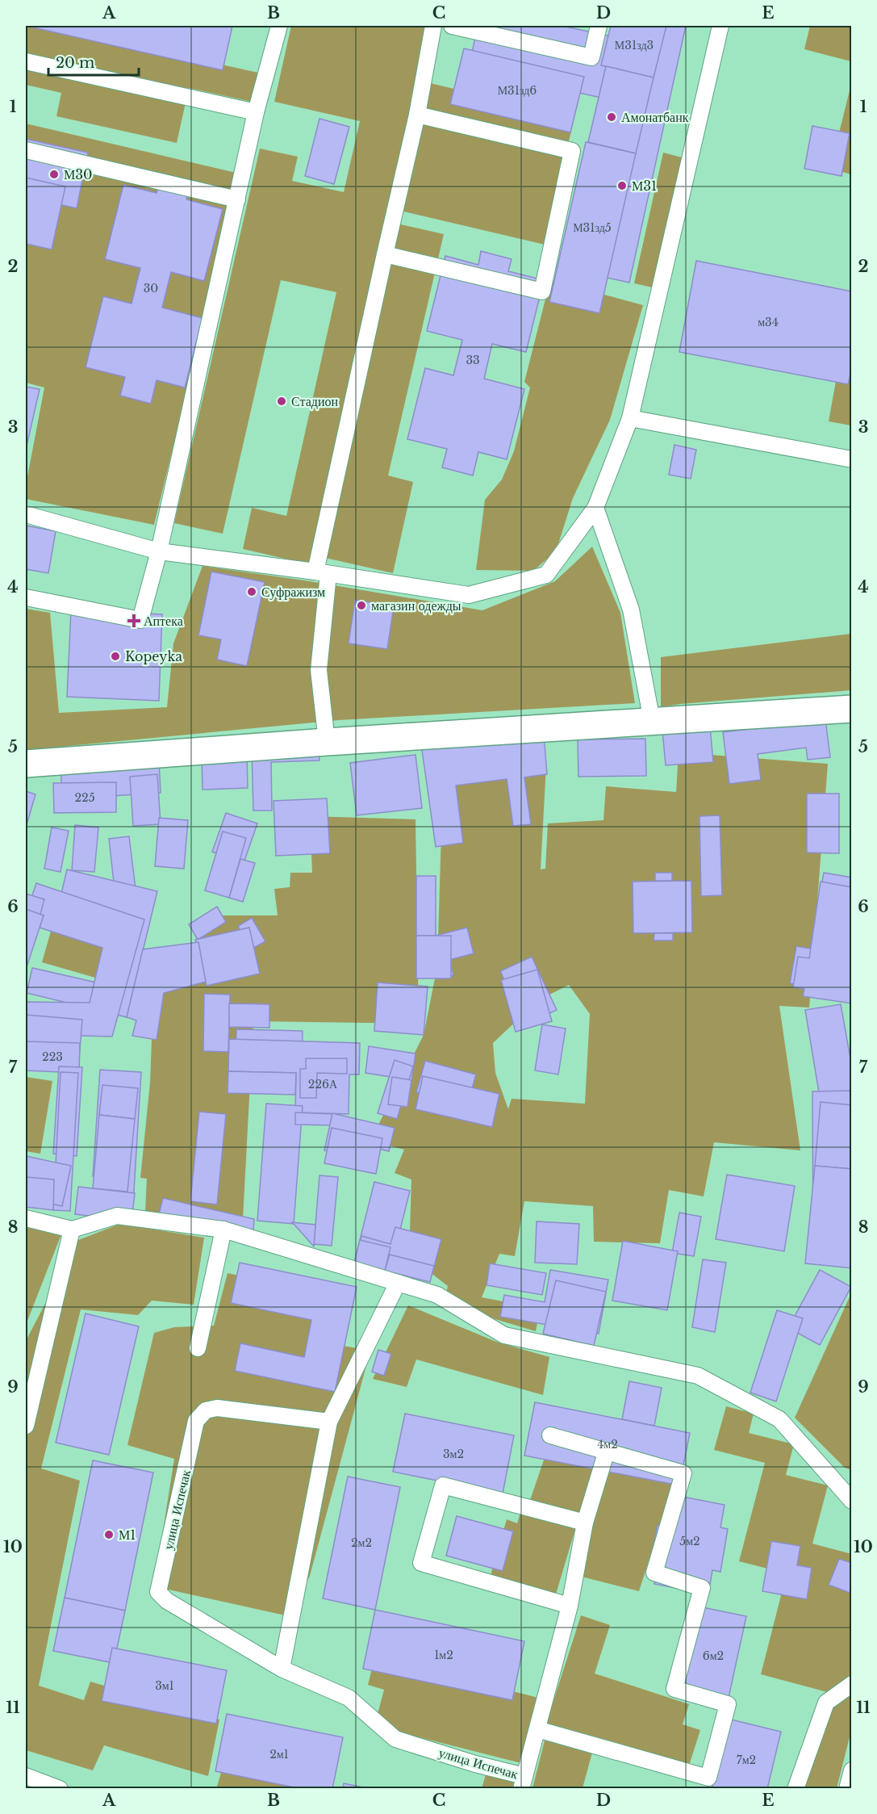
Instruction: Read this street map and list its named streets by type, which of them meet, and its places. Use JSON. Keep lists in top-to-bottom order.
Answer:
{
  "streets": {
    "lane": ["улица Испечак"]
  },
  "places": {
    "other": [
      "Амонатбанк",
      "М30",
      "М31",
      "Стадион",
      "Суфражизм",
      "магазин одежды",
      "Kopeyka",
      "М1"
    ],
    "health": ["Аптека"]
  },
  "house_numbers": [
    "М31зд3",
    "М31зд6",
    "М31зд5",
    "30",
    "м34",
    "33",
    "225",
    "223",
    "226А",
    "4м2",
    "3м2",
    "5м2",
    "2м2",
    "1м2",
    "6м2",
    "3м1",
    "2м1",
    "7м2"
  ],
  "scale_bar": "20 m",
  "grid": {
    "columns": [
      "A",
      "B",
      "C",
      "D",
      "E"
    ],
    "rows": [
      "1",
      "2",
      "3",
      "4",
      "5",
      "6",
      "7",
      "8",
      "9",
      "10",
      "11"
    ]
  }
}
